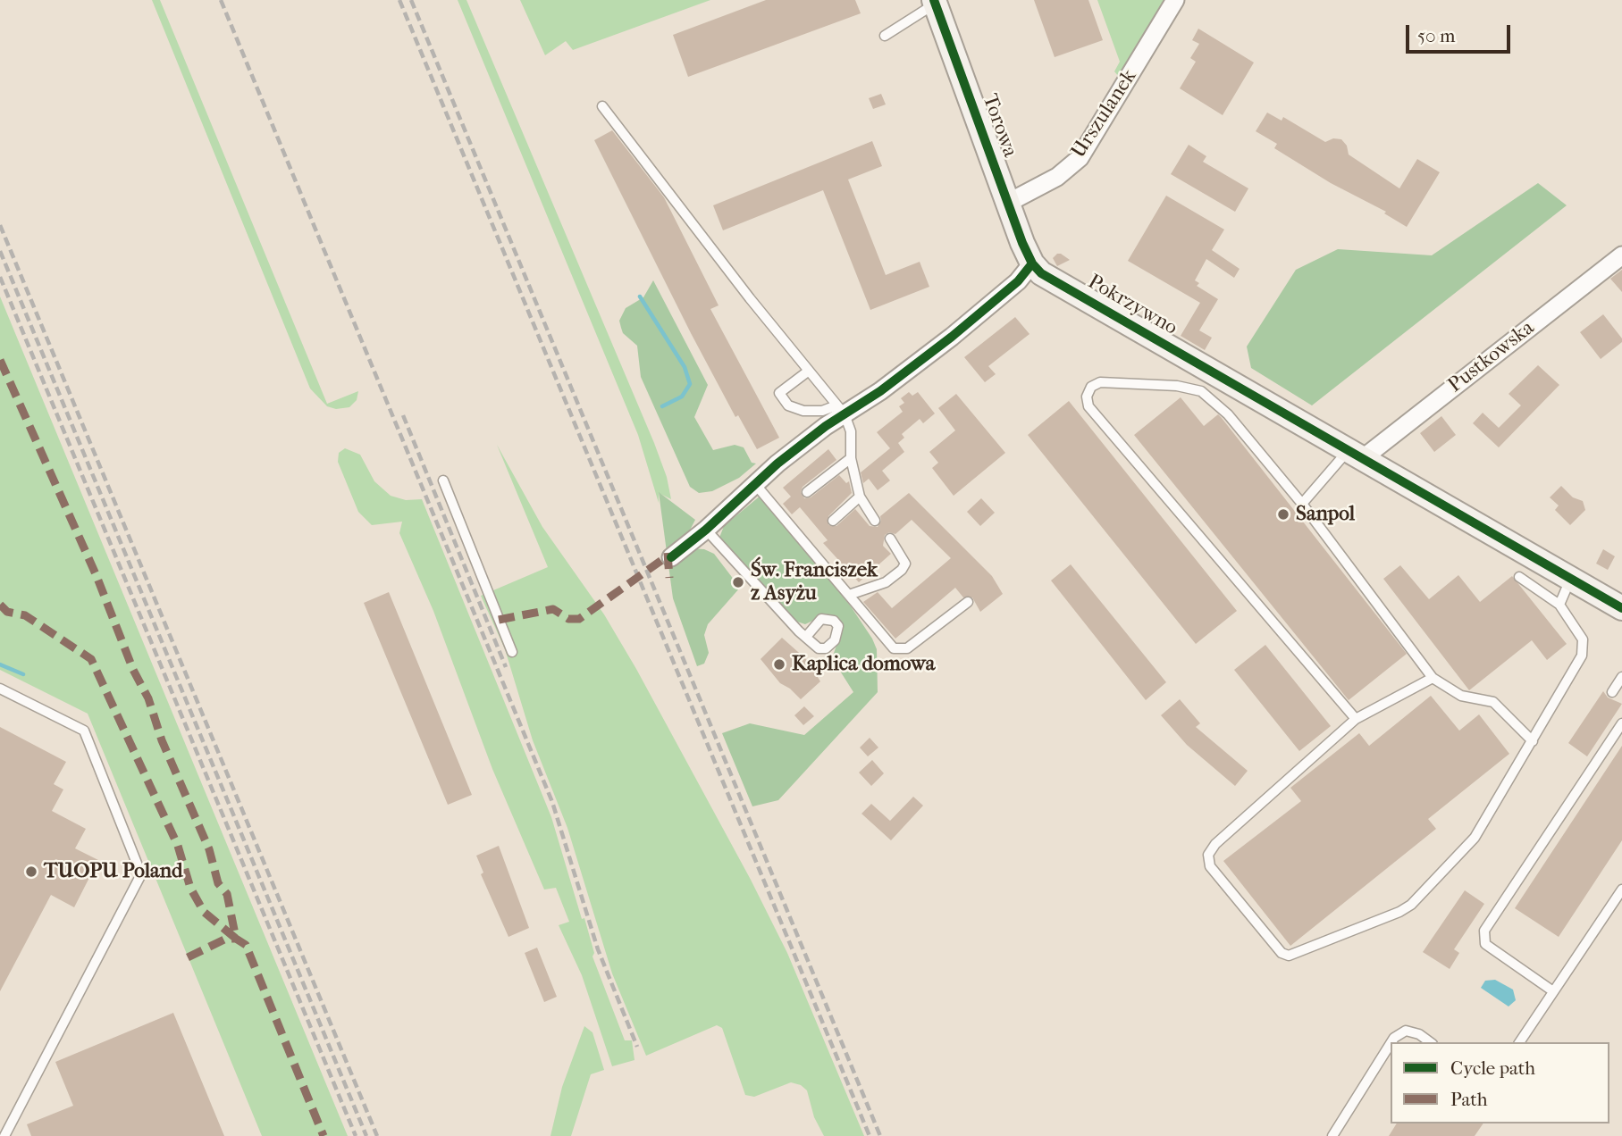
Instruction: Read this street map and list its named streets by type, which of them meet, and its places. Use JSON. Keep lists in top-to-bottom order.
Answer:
{
  "streets": {
    "street": [
      "Urszulanek",
      "Torowa",
      "Pokrzywno",
      "Pustkowska"
    ]
  },
  "crossings": [
    ["Urszulanek", "Torowa"],
    ["Torowa", "Pokrzywno"],
    ["Pokrzywno", "Pustkowska"]
  ],
  "places": [
    "Sanpol",
    "Św. Franciszek z Asyżu",
    "Kaplica domowa",
    "TUOPU Poland"
  ],
  "legend": ["Cycle path", "Path"],
  "scale_bar": "50 m"
}
